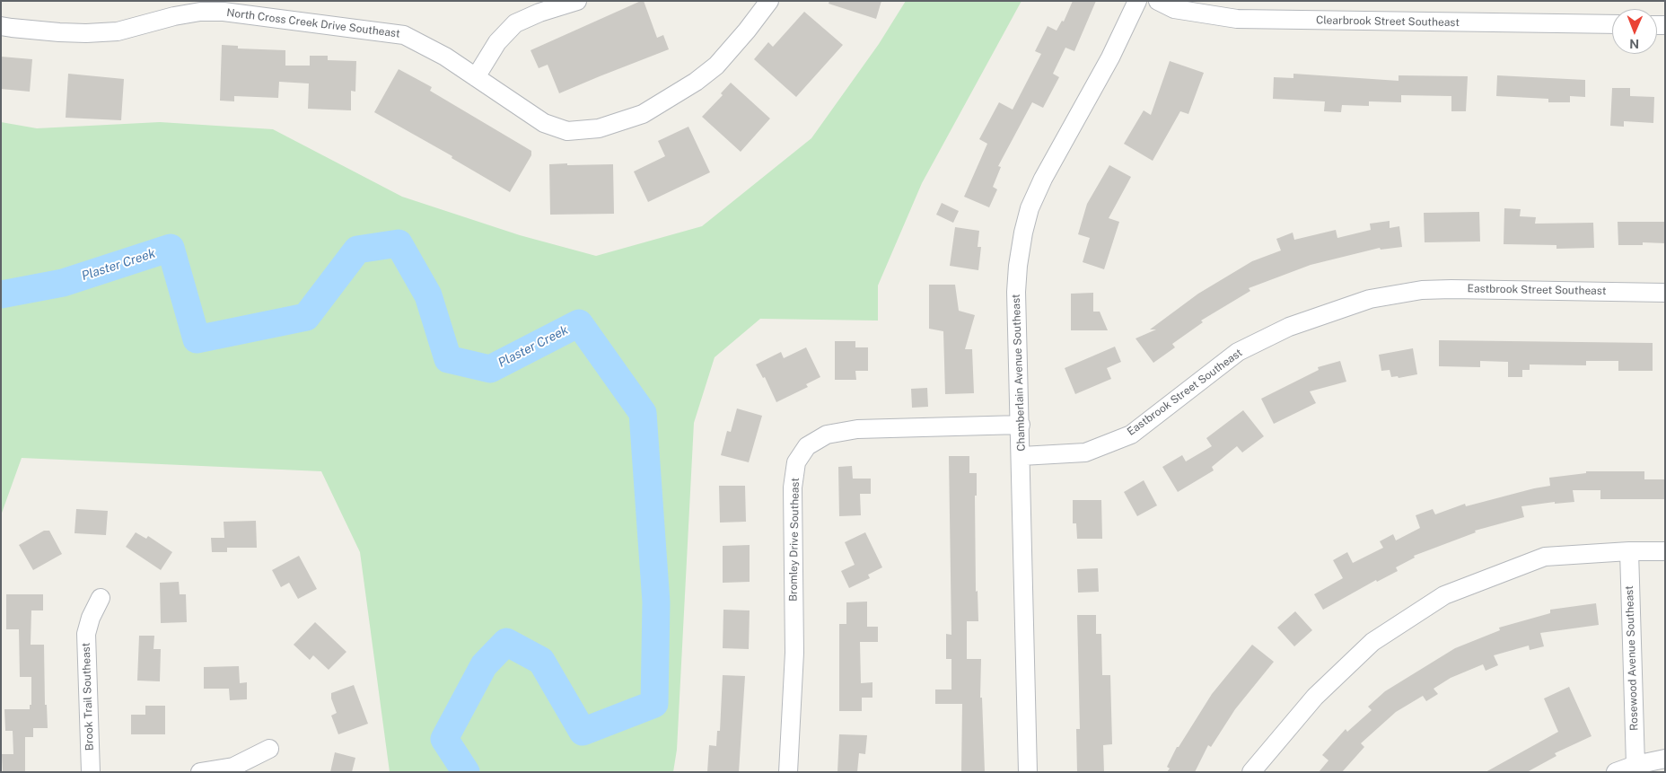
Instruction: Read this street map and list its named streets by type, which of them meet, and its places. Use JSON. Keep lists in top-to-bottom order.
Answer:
{
  "streets": {
    "street": [
      "Clearbrook Street Southeast",
      "North Cross Creek Drive Southeast",
      "Eastbrook Street Southeast",
      "Chamberlain Avenue Southeast",
      "Bromley Drive Southeast",
      "Rosewood Avenue Southeast",
      "Brook Trail Southeast"
    ]
  },
  "crossings": [
    ["Eastbrook Street Southeast", "Chamberlain Avenue Southeast"],
    ["Chamberlain Avenue Southeast", "Bromley Drive Southeast"]
  ],
  "water": ["Plaster Creek"],
  "north": "bottom"
}
